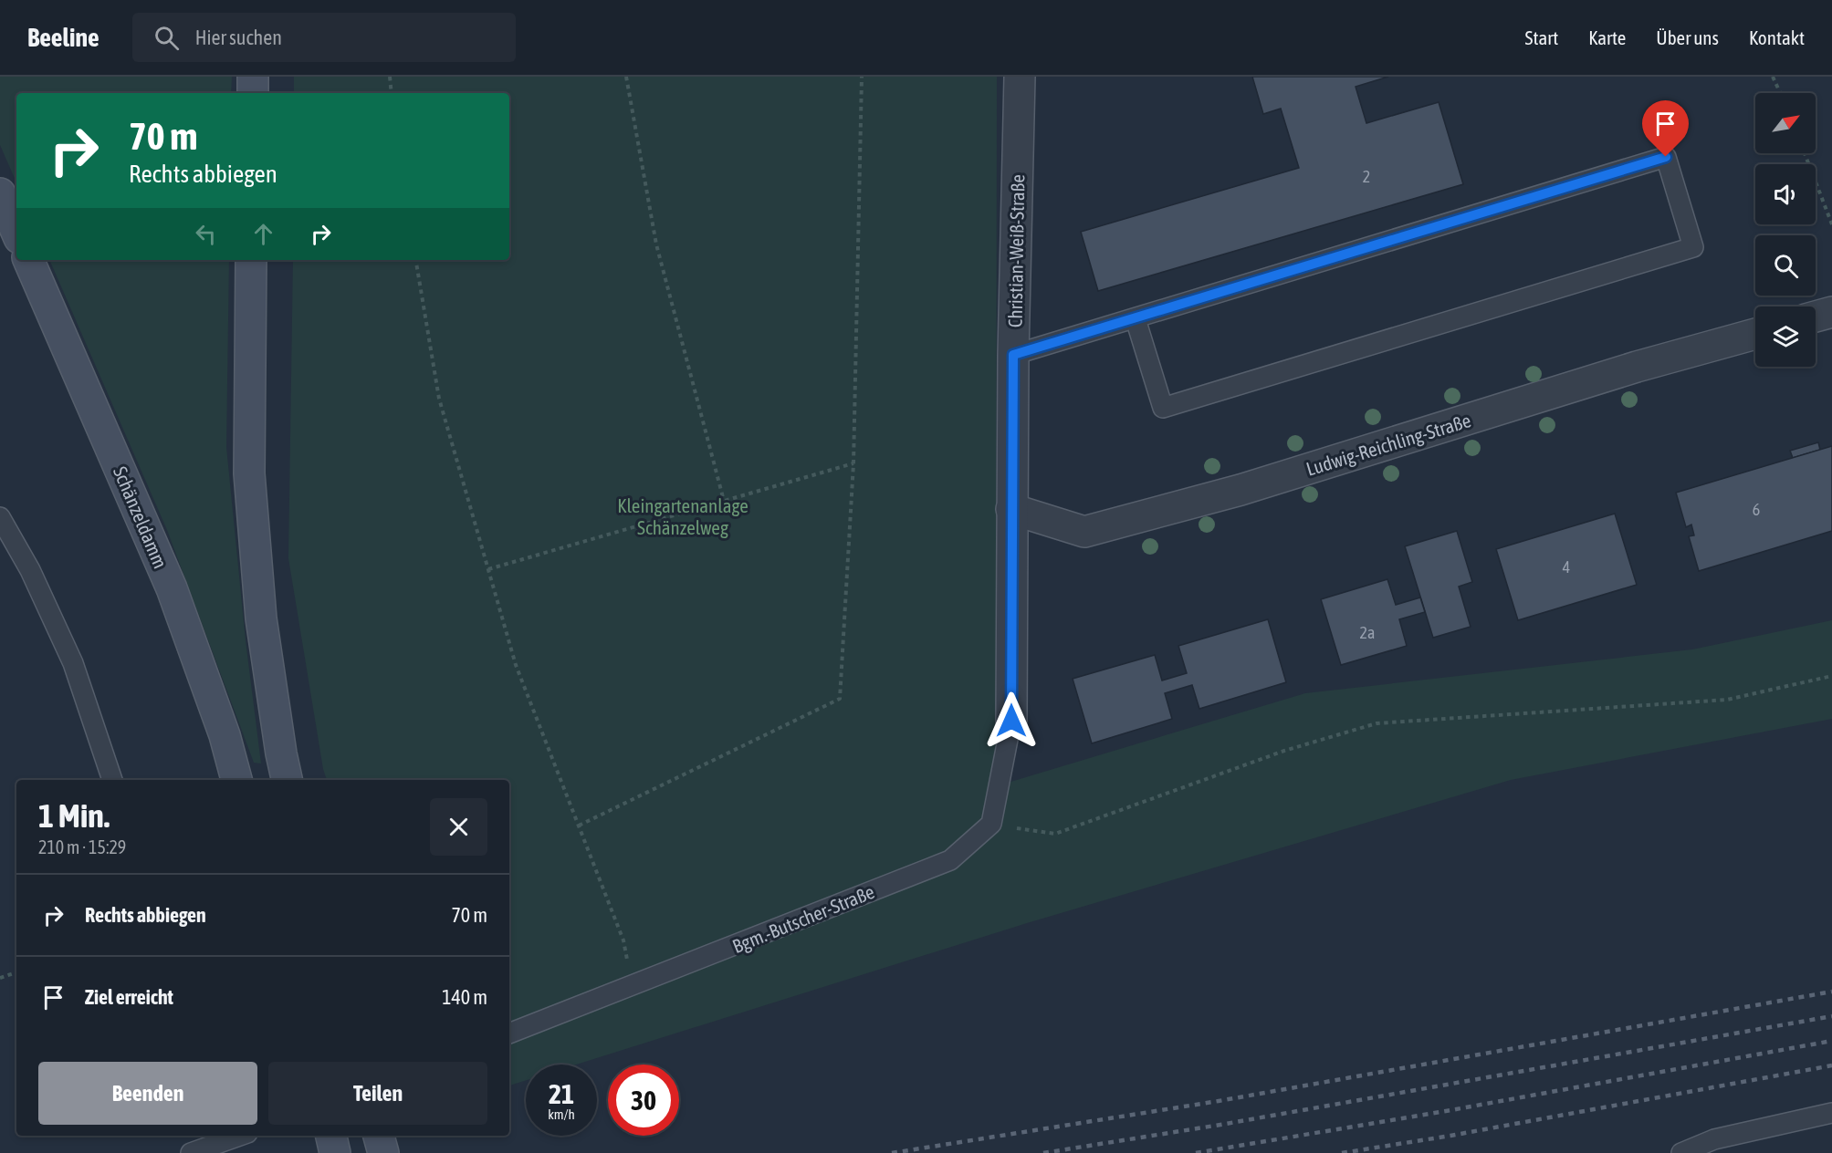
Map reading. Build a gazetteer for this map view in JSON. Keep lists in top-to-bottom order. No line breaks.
{"streets":{"main road":["Schänzeldamm"],"street":["Christian-Weiß-Straße","Ludwig-Reichling-Straße"],"lane":["Bgm.-Butscher-Straße"]},"crossings":[["Christian-Weiß-Straße","Ludwig-Reichling-Straße"]],"parks":["Kleingartenanlage Schänzelweg"],"house_numbers":["2","6","4","2a"],"north":"top right","page":{"header":"Beeline","search":"Hier suchen","nav":["Start","Karte","Über uns","Kontakt"],"turn":["70 m","Rechts abbiegen"],"heading":["1 Min.","210 m · 15:29"],"list":[{"name":"Rechts abbiegen","value":"70 m"},{"name":"Ziel erreicht","value":"140 m"}],"buttons":["Beenden","Teilen"],"speed":"21 km/h","limit":"30"}}
